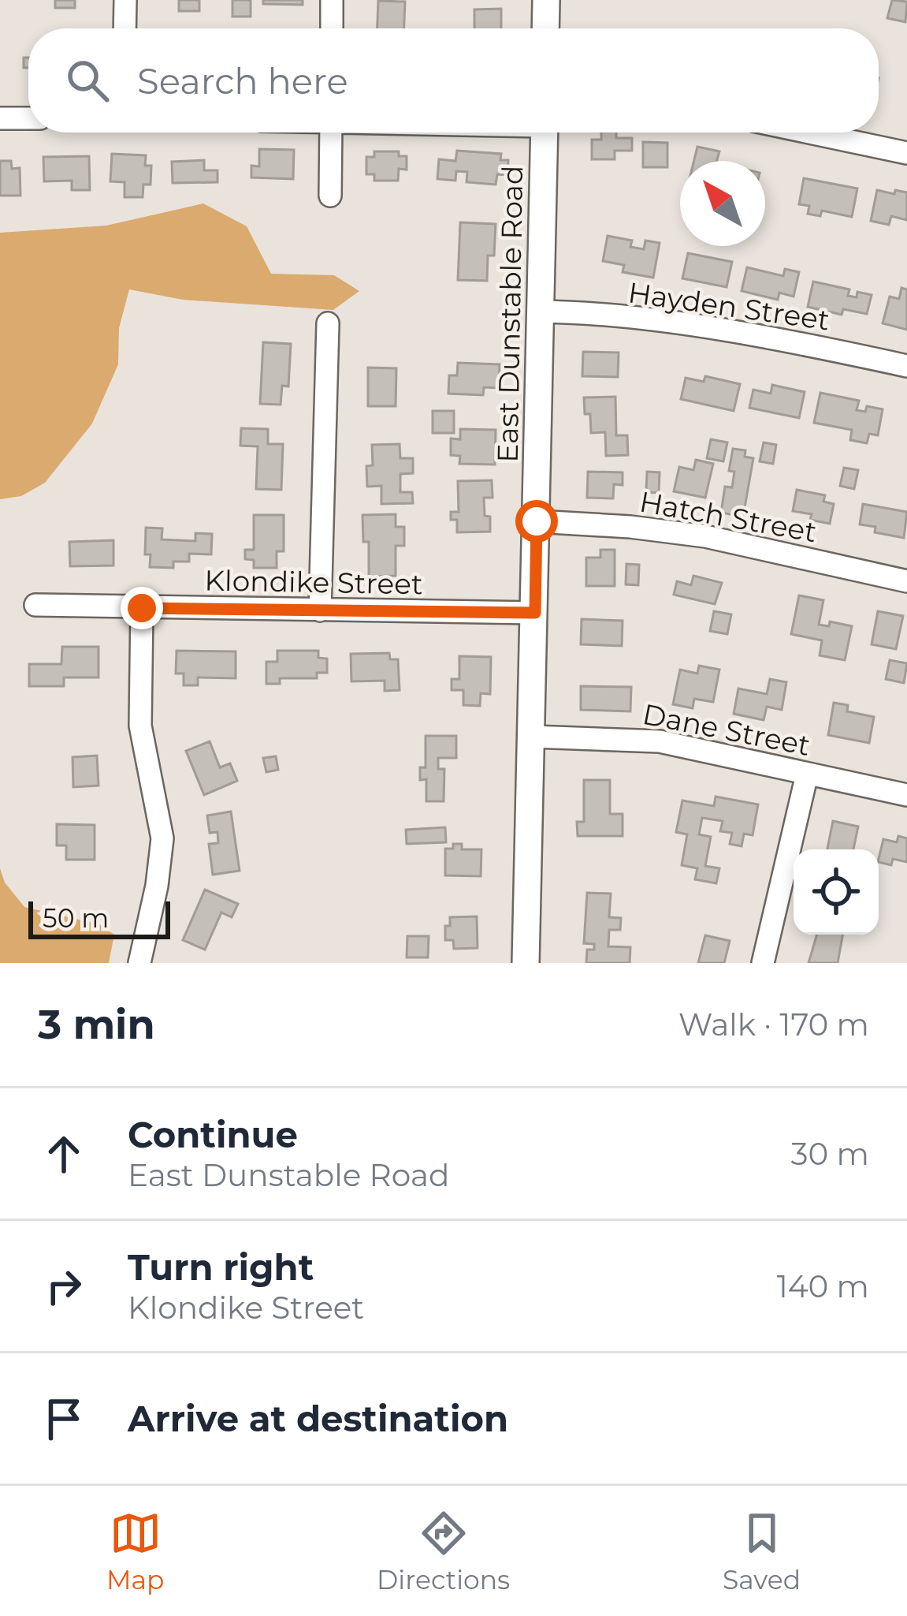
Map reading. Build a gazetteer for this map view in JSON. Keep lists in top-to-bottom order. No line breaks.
{"streets":{"street":["Hayden Street","East Dunstable Road","Hatch Street","Klondike Street","Dane Street"]},"crossings":[["Hayden Street","East Dunstable Road"],["East Dunstable Road","Hatch Street"],["East Dunstable Road","Klondike Street"],["East Dunstable Road","Dane Street"]],"scale_bar":"50 m","north":"top left","page":{"search":"Search here","scale":"50 m","heading":["3 min","Walk · 170 m"],"list":[["Continue","East Dunstable Road","30 m"],["Turn right","Klondike Street","140 m"],"Arrive at destination"],"nav":["Map","Directions","Saved"]}}
